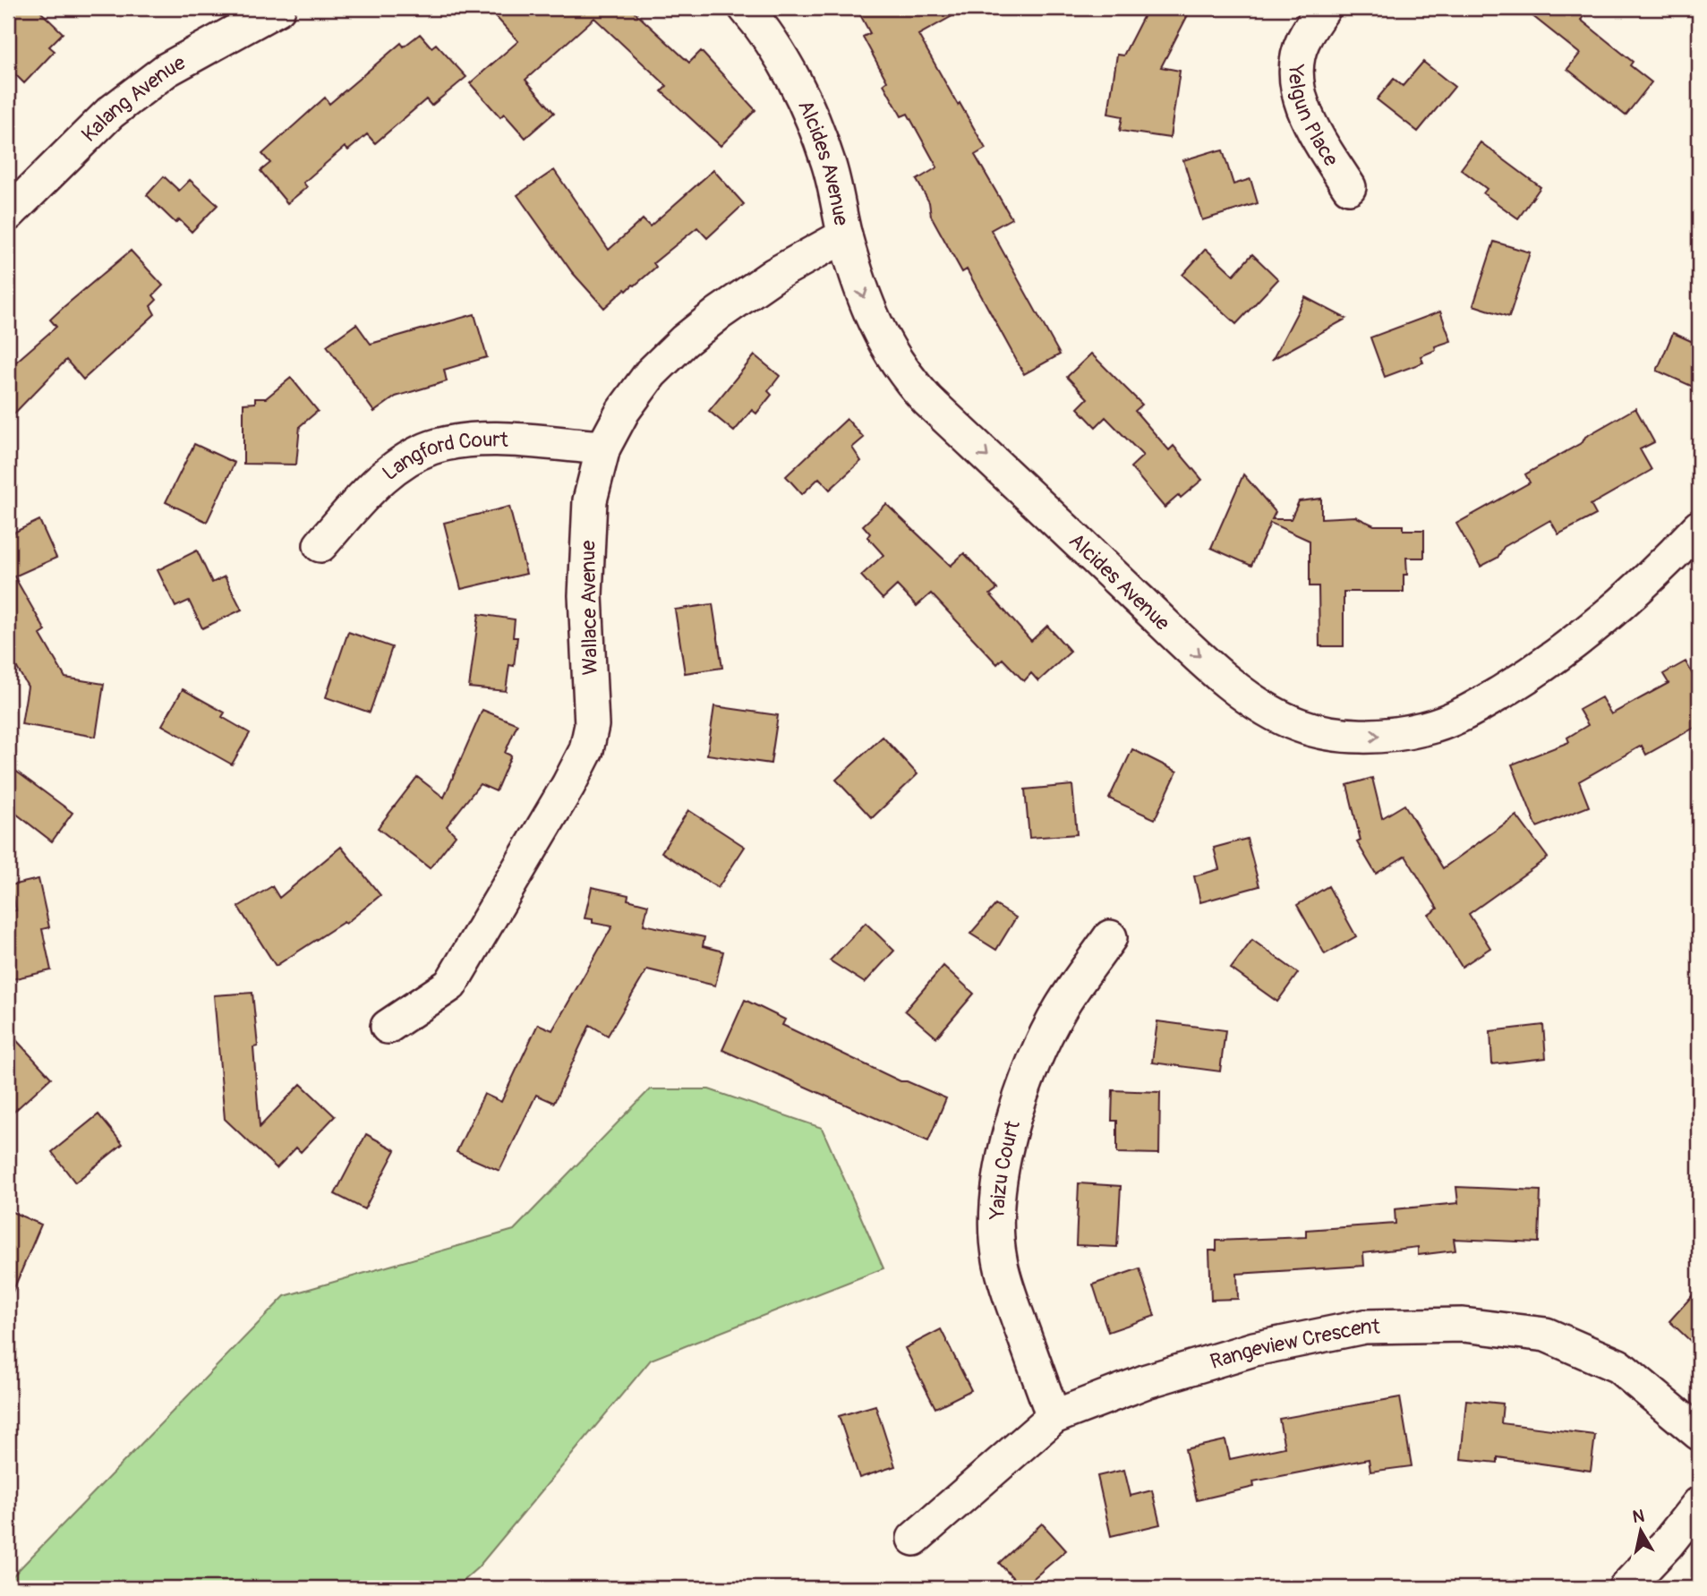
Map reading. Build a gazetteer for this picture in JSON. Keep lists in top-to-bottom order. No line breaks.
{"streets":{"street":["Kalang Avenue","Yelgun Place","Alcides Avenue","Langford Court","Wallace Avenue","Yaizu Court","Rangeview Crescent"]},"crossings":[["Alcides Avenue","Wallace Avenue"],["Langford Court","Wallace Avenue"],["Yaizu Court","Rangeview Crescent"]],"north":"top"}
